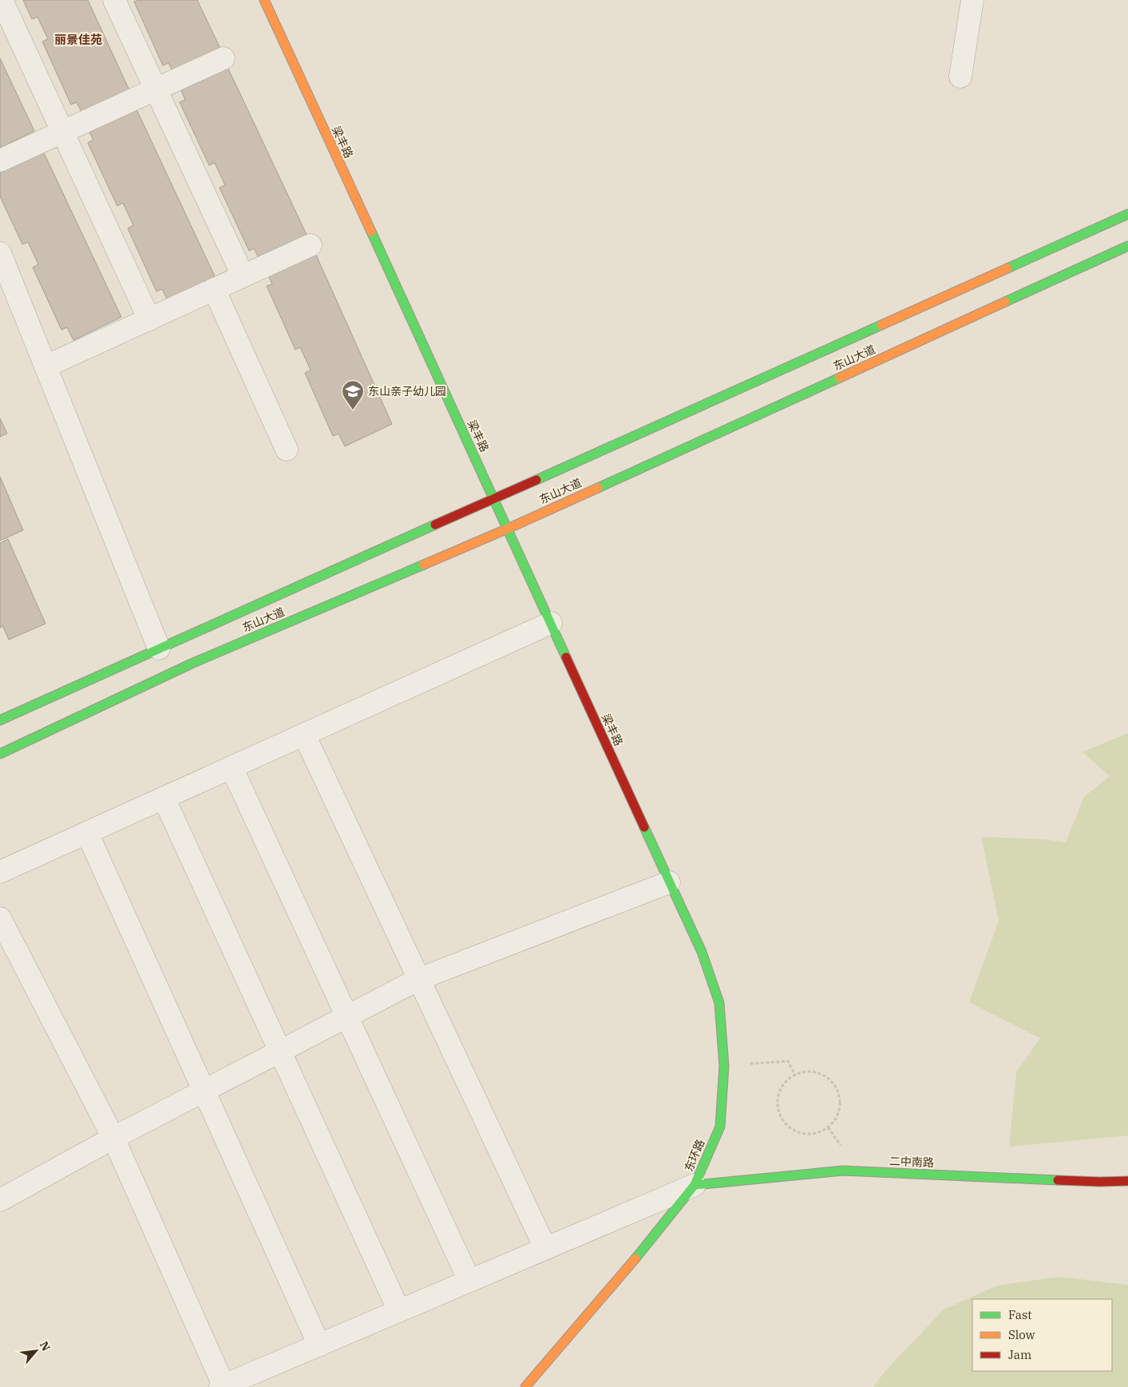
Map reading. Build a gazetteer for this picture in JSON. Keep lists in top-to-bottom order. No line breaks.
{"streets":{"main road":["梁丰路","东山大道","东环路","二中南路"]},"crossings":[["梁丰路","东山大道"],["梁丰路","东环路"],["东环路","二中南路"]],"districts":["丽景佳苑"],"places":{"school or university":["东山亲子幼儿园"]},"legend":["Fast","Slow","Jam"],"north":"top right"}
